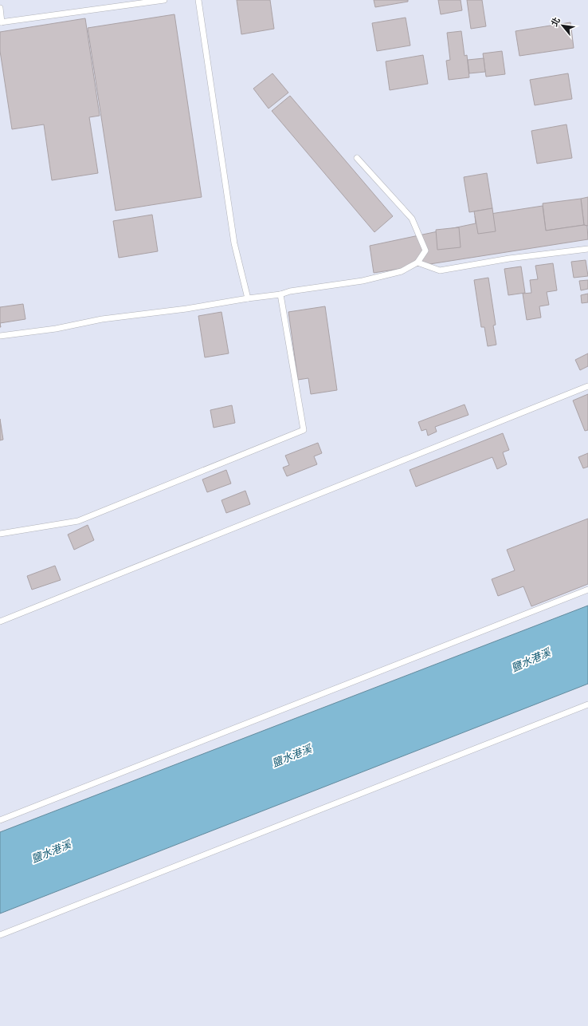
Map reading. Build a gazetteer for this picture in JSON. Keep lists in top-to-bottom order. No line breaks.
{"water":["鹽水港溪"],"north":"top left"}
